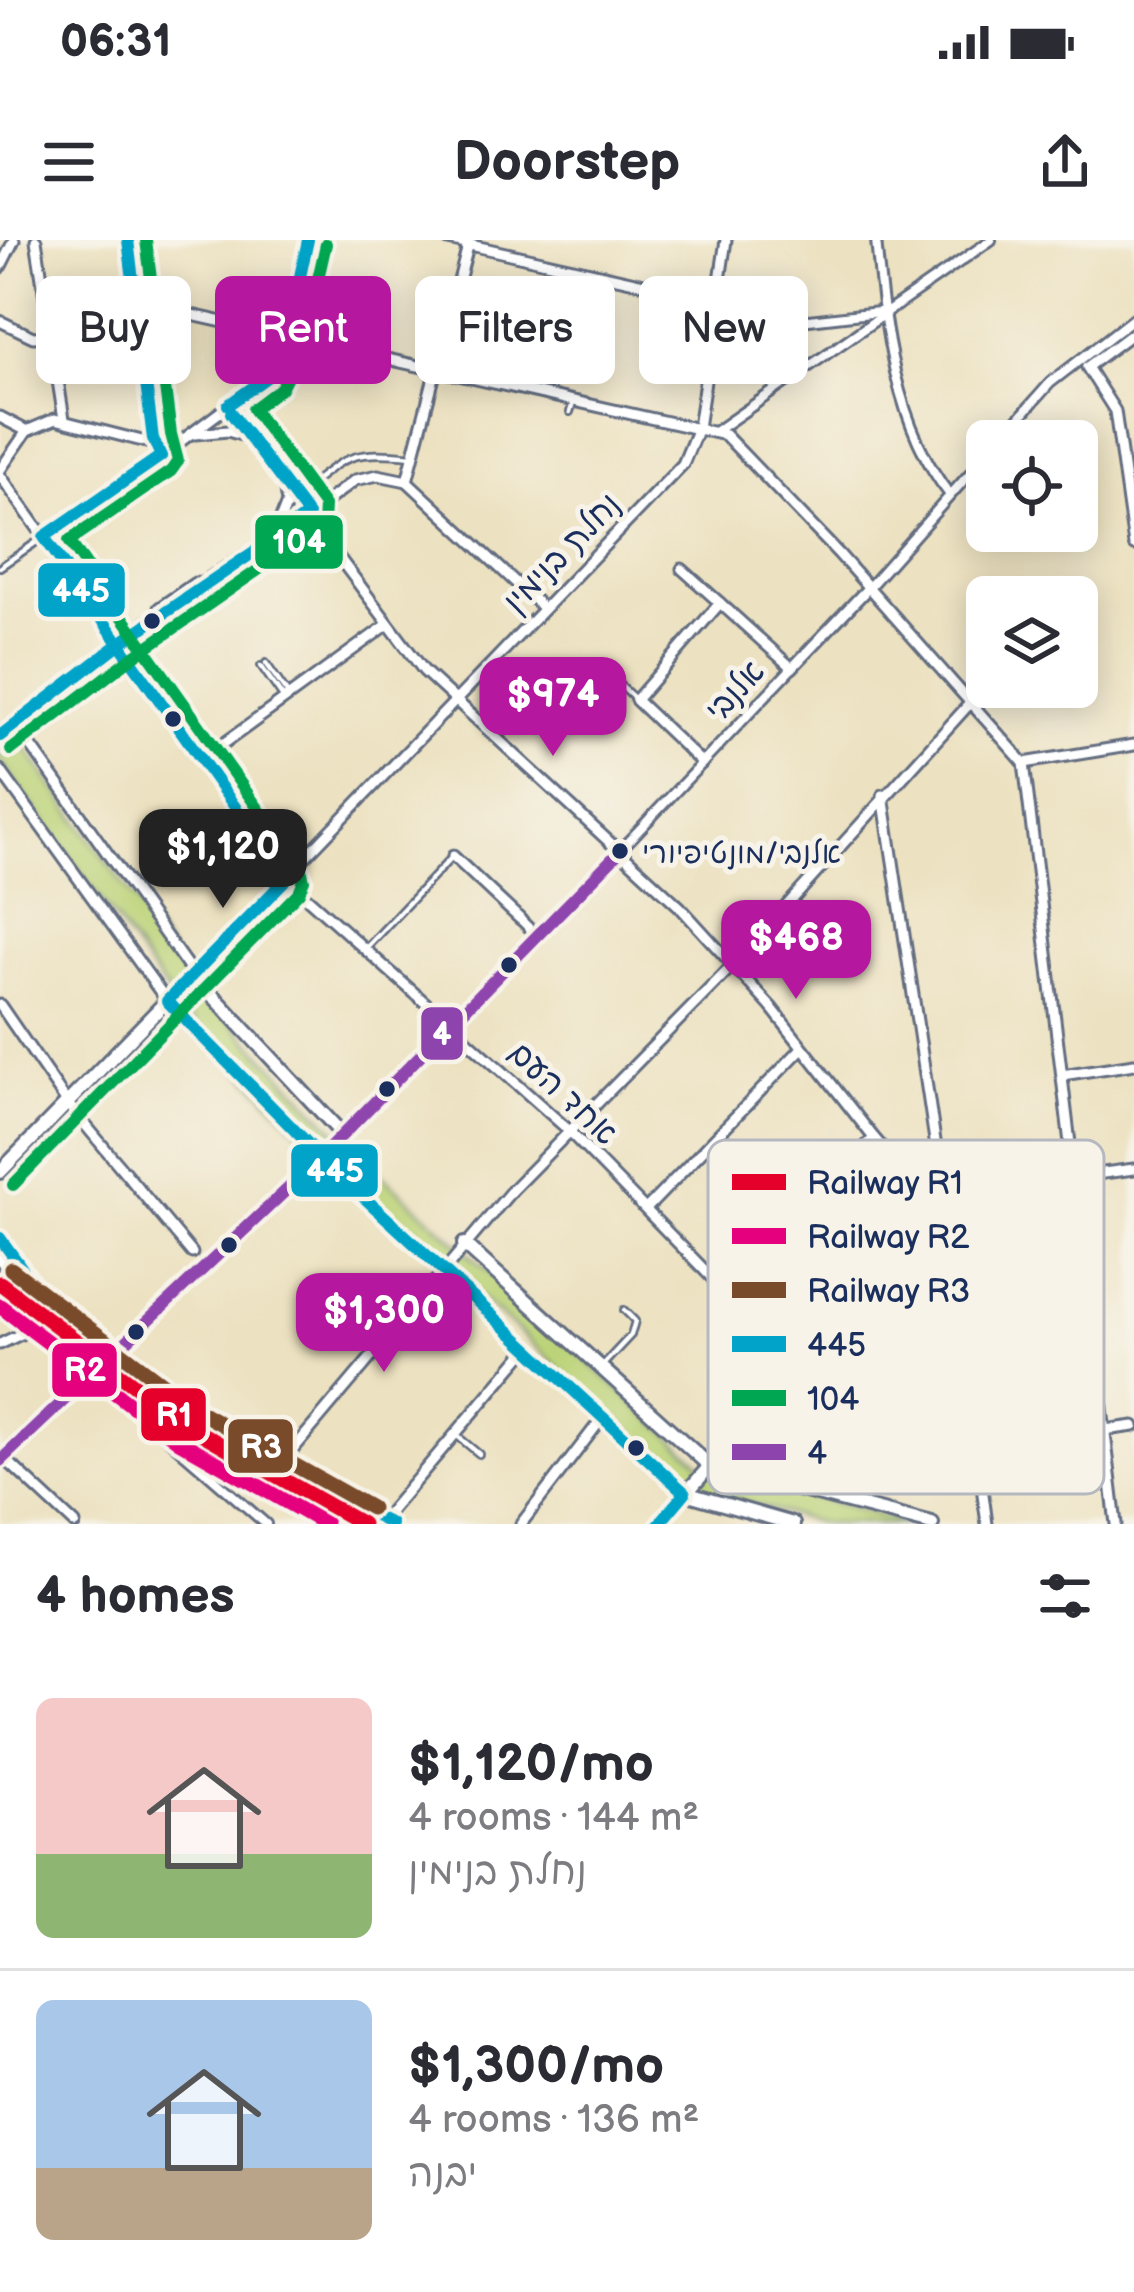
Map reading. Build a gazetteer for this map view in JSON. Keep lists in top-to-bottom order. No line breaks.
{"streets":{"street":["נחלת בנימין","אלנבי","אחד העם"]},"crossings":[["נחלת בנימין","אחד העם"],["אלנבי","אחד העם"]],"places":["אלנבי/מונטיפיורי"],"lines":["transit line 445","transit line 104","transit line 4","rail line R3","rail line R1","rail line R2"],"legend":["Railway R1","Railway R2","Railway R3","445","104","4"],"page":{"status":"06:31","header":"Doorstep","chip":["Buy","Rent","Filters","New"],"price":["$974","$1,120","$468","$1,300"],"heading":"4 homes","list":[{"name":"$1,120/mo","note":"4 rooms · 144 m² · נחלת בנימין"},{"name":"$1,300/mo","note":"4 rooms · 136 m² · יבנה"}]}}
